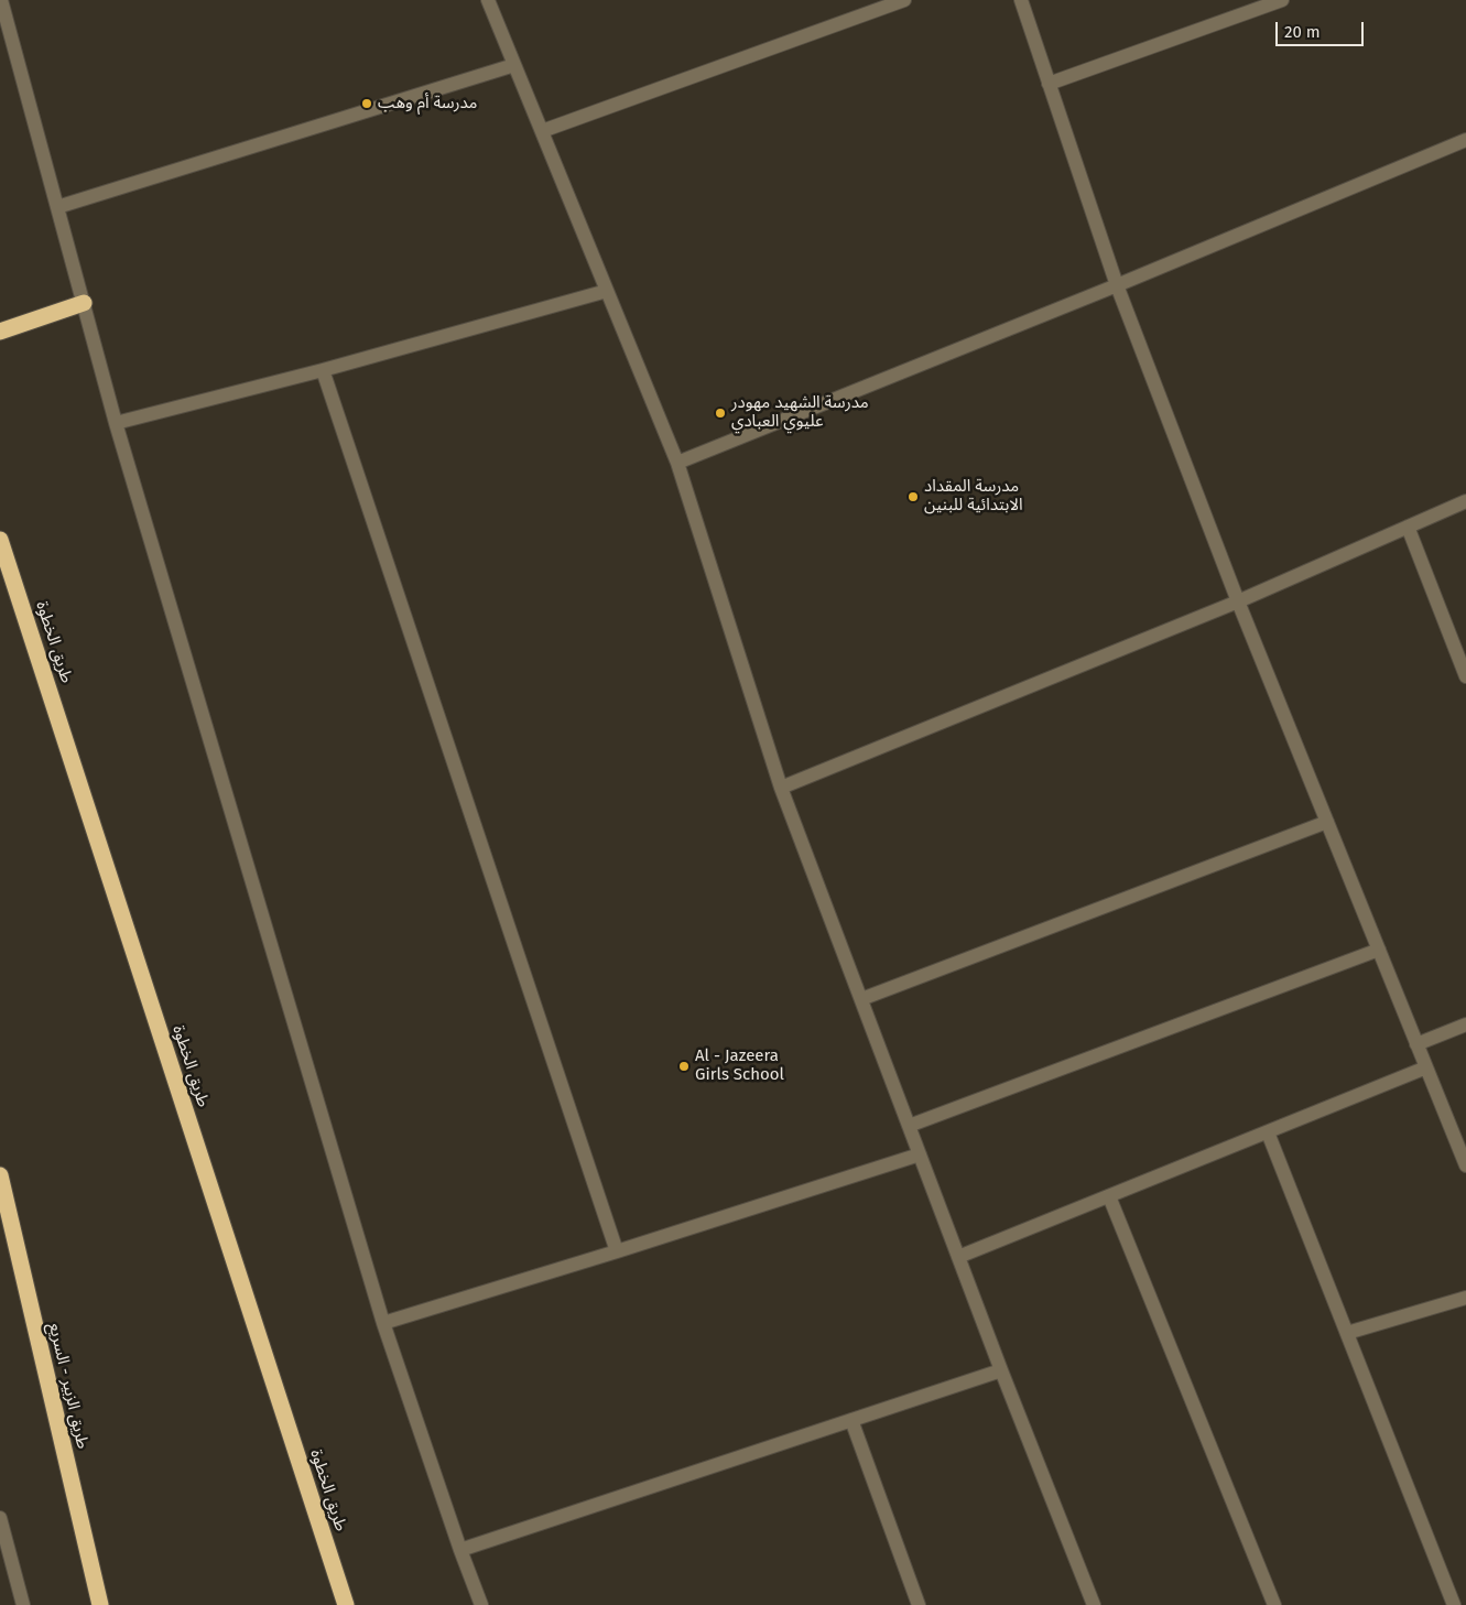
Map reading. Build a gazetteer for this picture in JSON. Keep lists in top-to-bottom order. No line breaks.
{"streets":{"highway":["طريق الخطوة","طريق الزبير - السريع"]},"places":["مدرسة أم وهب","مدرسة الشهيد مهودر عليوي العبادي","مدرسة المقداد الابتدائية للبنين","Al - Jazeera Girls School"],"scale_bar":"20 m"}
